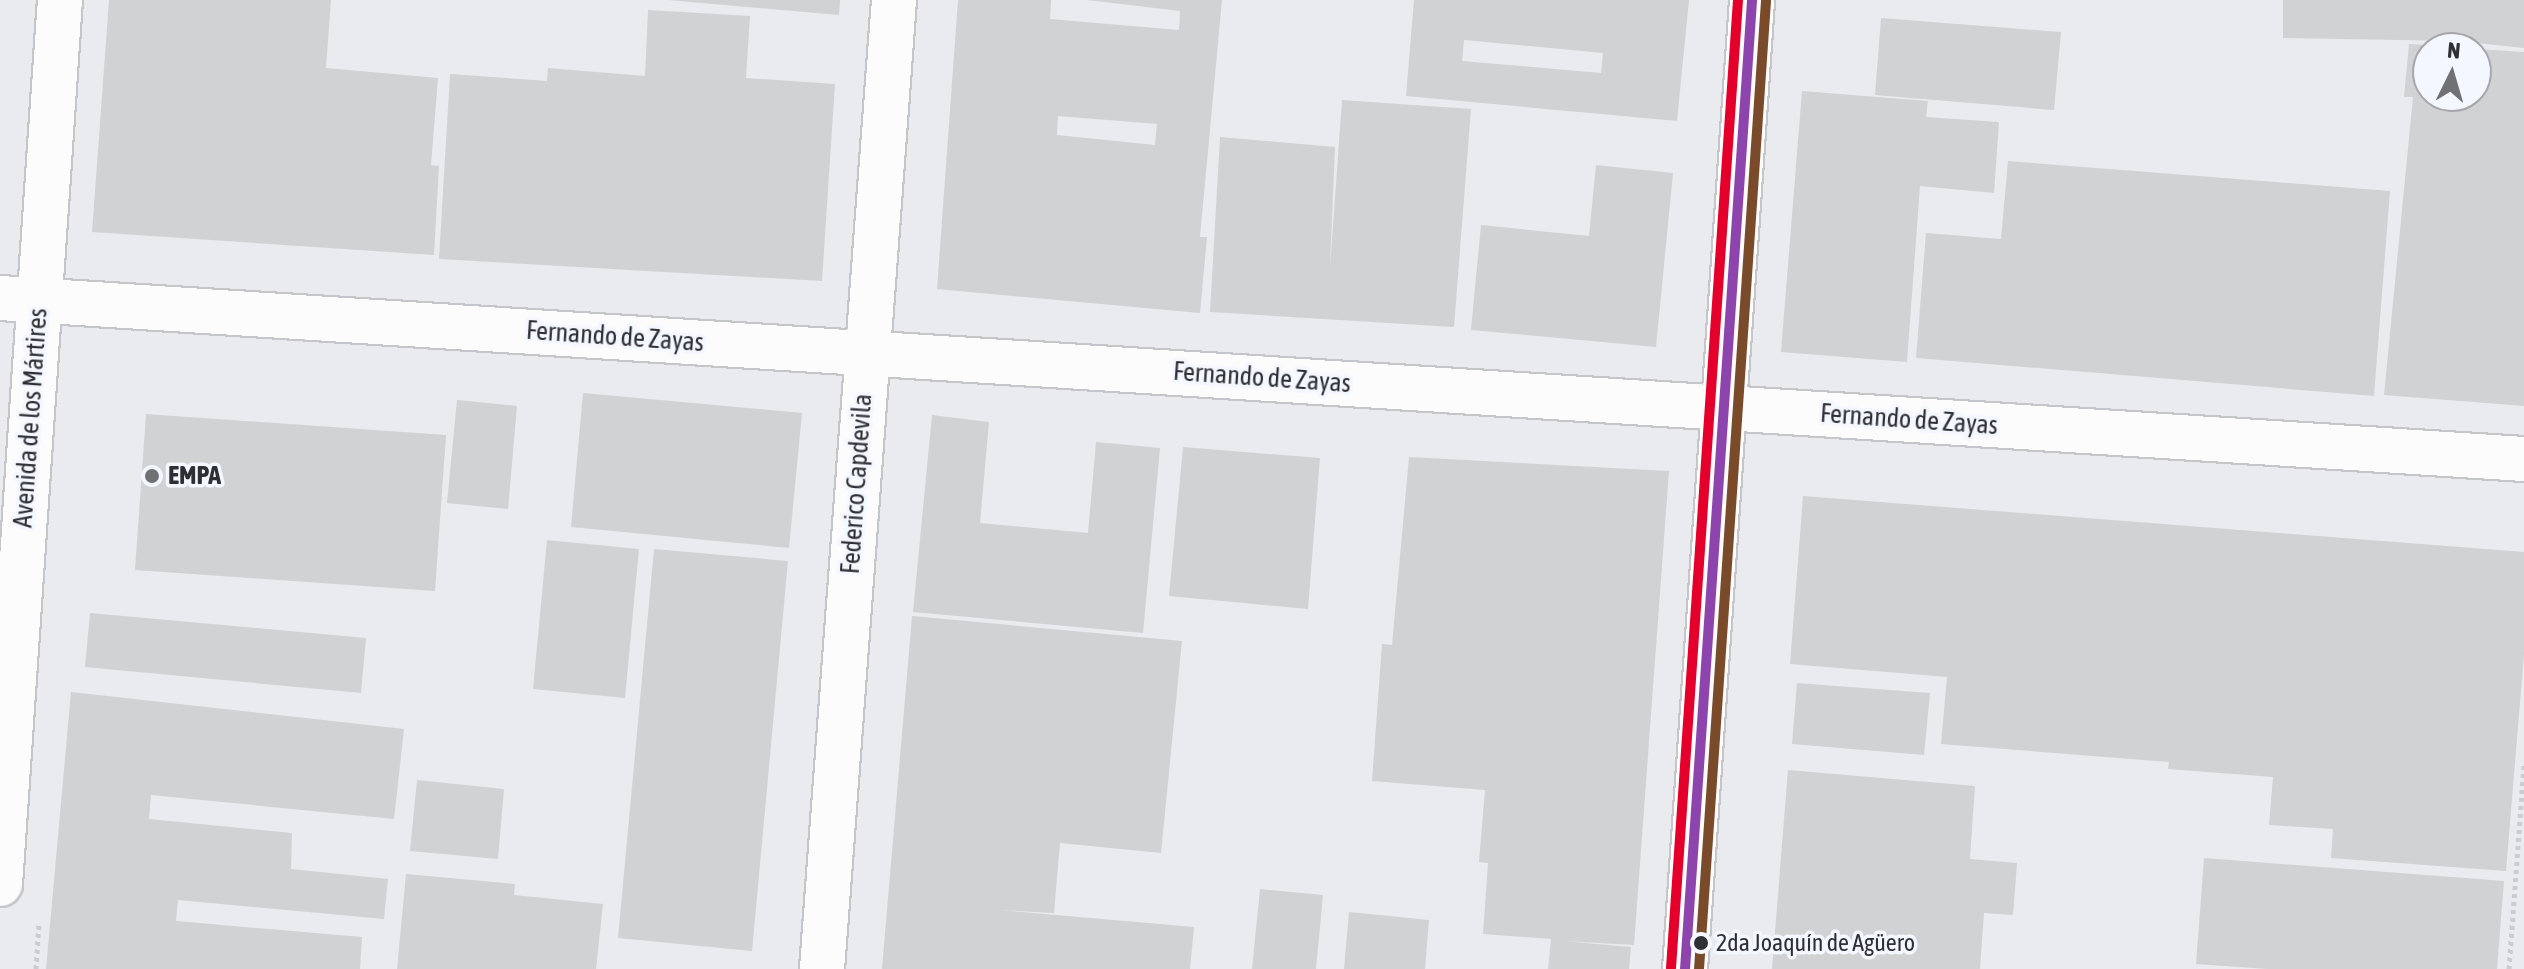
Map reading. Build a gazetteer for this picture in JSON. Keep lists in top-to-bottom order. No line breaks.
{"streets":{"street":["Fernando de Zayas","Avenida de los Mártires","Federico Capdevila"]},"crossings":[["Fernando de Zayas","Avenida de los Mártires"],["Fernando de Zayas","Federico Capdevila"]],"places":["EMPA","2da Joaquín de Agüero"],"north":"top"}
